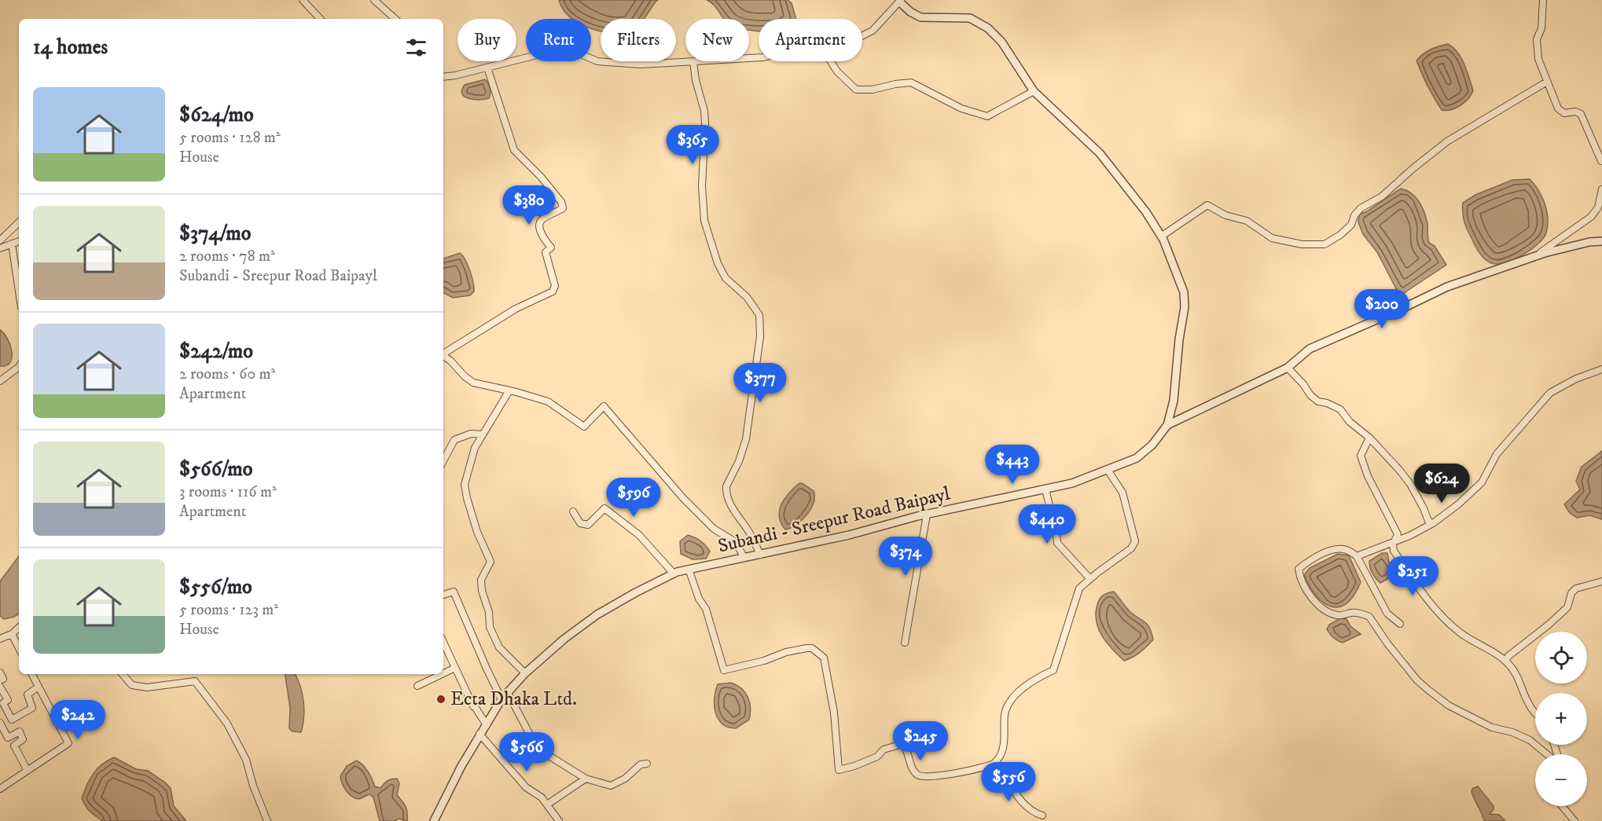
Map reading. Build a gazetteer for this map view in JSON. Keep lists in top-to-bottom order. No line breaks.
{"streets":{"street":["Subandi - Sreepur Road Baipayl"]},"places":["Ecta Dhaka Ltd."],"page":{"chip":["Buy","Rent","Filters","New","Apartment"],"heading":"14 homes","list":[{"name":"$624/mo","note":"5 rooms · 128 m² · House"},{"name":"$374/mo","note":"2 rooms · 78 m² · Subandi - Sreepur Road Baipayl"},{"name":"$242/mo","note":"2 rooms · 60 m² · Apartment"},{"name":"$566/mo","note":"3 rooms · 116 m² · Apartment"},{"name":"$556/mo","note":"5 rooms · 123 m² · House"}],"price":["$365","$380","$200","$377","$443","$624","$596","$440","$374","$251","$242","$245","$566","$556"],"map_buttons":["+","−"]}}
